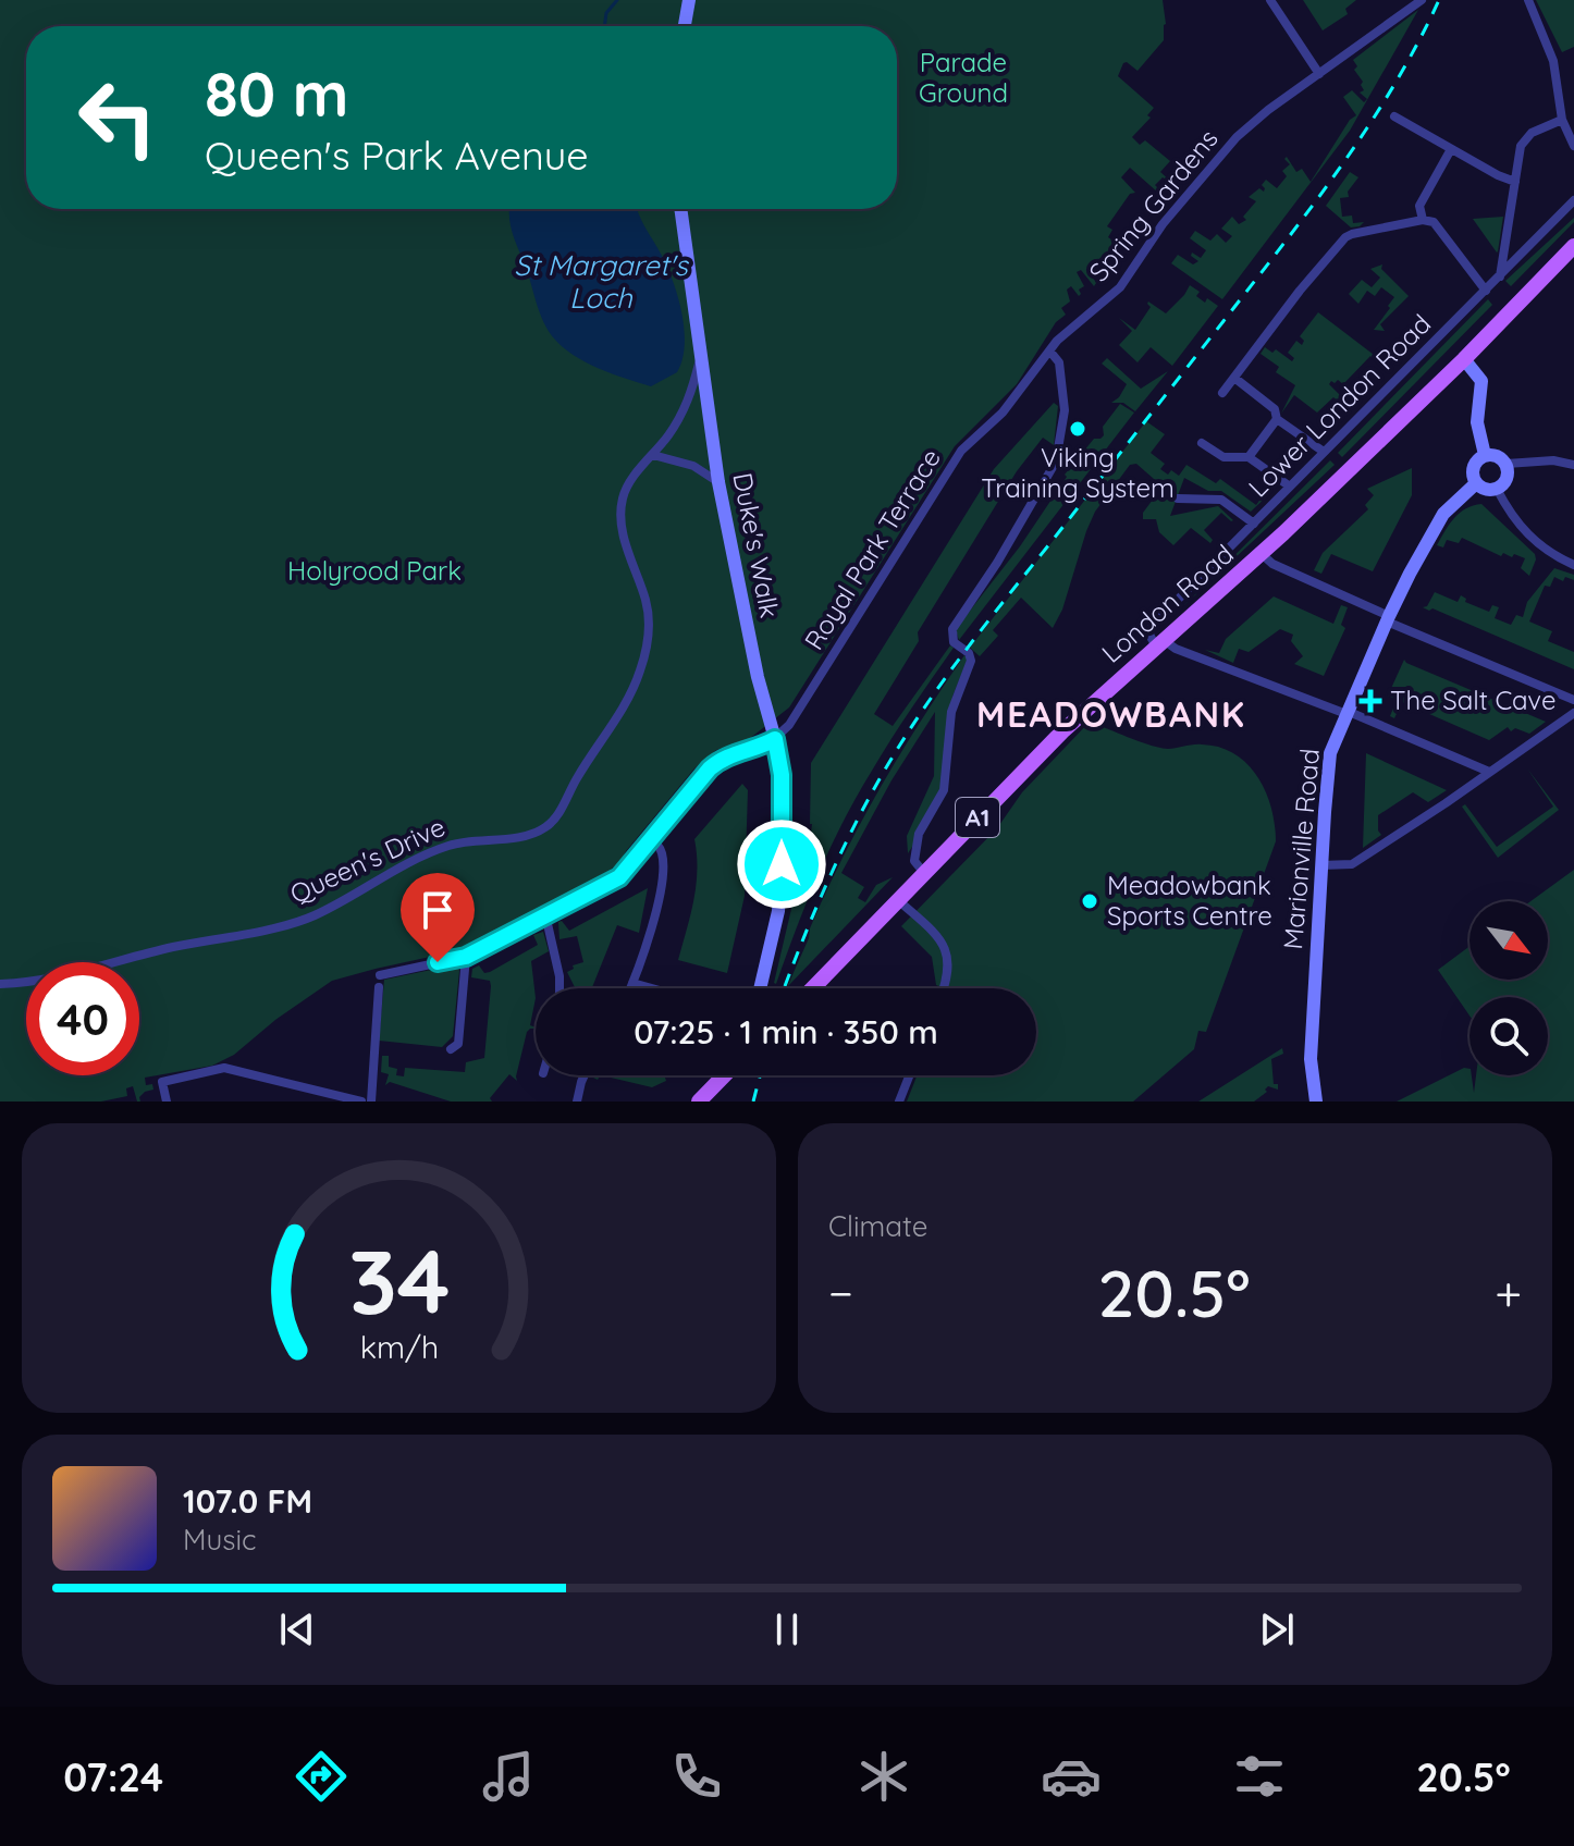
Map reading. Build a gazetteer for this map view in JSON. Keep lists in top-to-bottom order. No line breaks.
{"streets":{"main road":["London Road","A1"],"street":["Spring Gardens","Lower London Road","Duke's Walk","Royal Park Terrace","Marionville Road","Queen's Drive"]},"crossings":[["Spring Gardens","Royal Park Terrace"],["Lower London Road","London Road"],["Duke's Walk","Royal Park Terrace"],["Duke's Walk","Queen's Drive"],["London Road","Marionville Road"]],"districts":["MEADOWBANK"],"water":["St Margaret's Loch"],"parks":["Parade Ground","Holyrood Park"],"places":{"other":["Viking Training System","Meadowbank Sports Centre"],"health":["The Salt Cave"]},"north":"bottom right","page":{"turn":["80 m","Queen's Park Avenue"],"limit":"40","trip":"07:25 · 1 min · 350 m","tile":"Climate","heat":["−","20.5°","+"],"song":["107.0 FM","Music"],"tabs":["07:24","20.5°"],"gauge":["34","km/h"]}}
